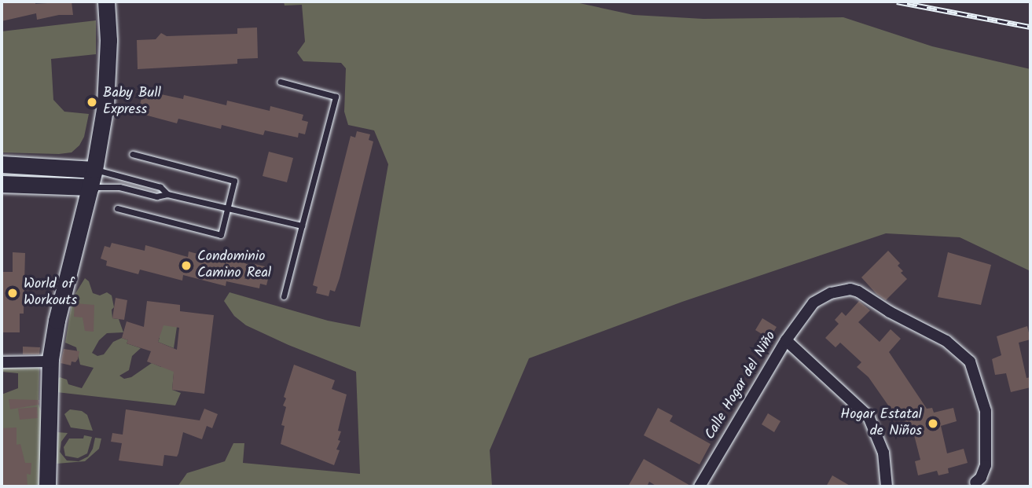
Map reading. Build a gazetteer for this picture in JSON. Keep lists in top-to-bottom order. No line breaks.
{"streets":{"street":["Calle Hogar del Niño"]},"places":["Baby Bull Express","Condominio Camino Real","World of Workouts","Hogar Estatal de Niños"]}
